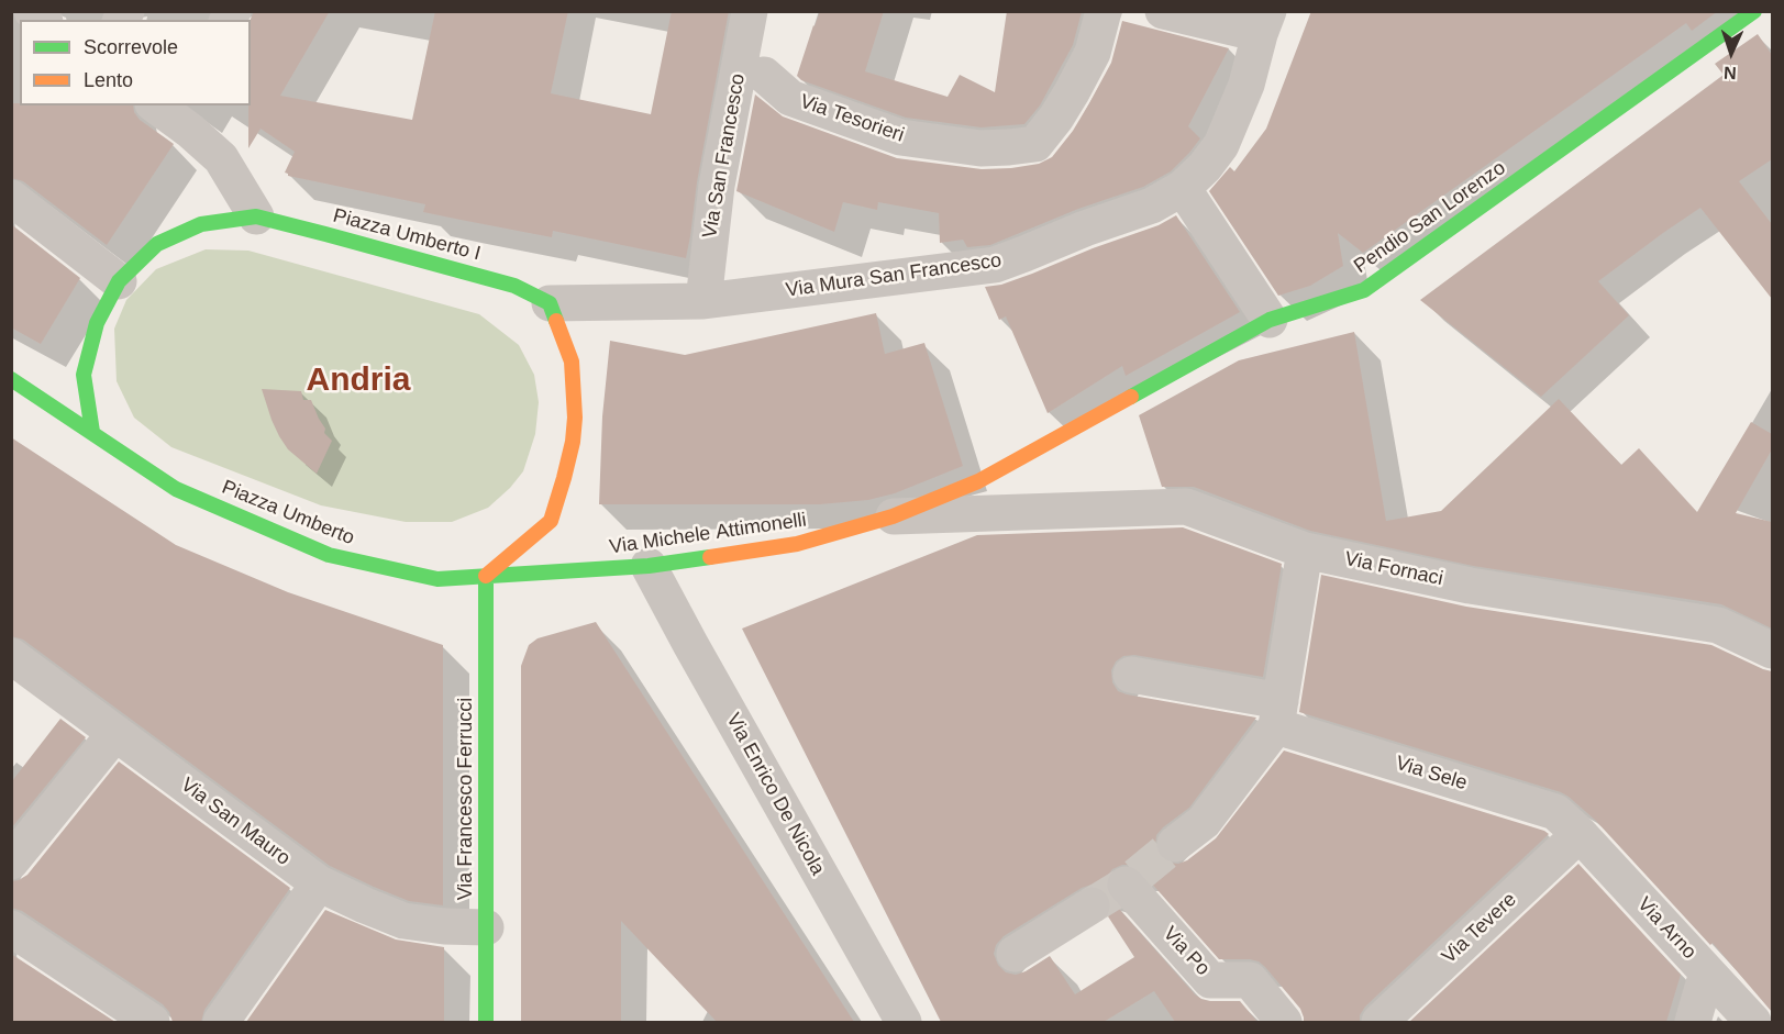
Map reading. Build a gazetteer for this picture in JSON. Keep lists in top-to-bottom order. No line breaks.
{"streets":{"street":["Via Tesorieri","Via San Francesco","Pendio San Lorenzo","Piazza Umberto I","Via Mura San Francesco","Piazza Umberto","Via Michele Attimonelli","Via Fornaci","Via Sele","Via Enrico De Nicola","Via Francesco Ferrucci","Via San Mauro","Via Tevere","Via Arno","Via Po"]},"crossings":[["Via San Francesco","Via Mura San Francesco"],["Pendio San Lorenzo","Via Michele Attimonelli"],["Pendio San Lorenzo","Via Fornaci"],["Piazza Umberto I","Via Mura San Francesco"],["Piazza Umberto I","Piazza Umberto"],["Piazza Umberto","Via Michele Attimonelli"],["Piazza Umberto","Via Francesco Ferrucci"],["Via Michele Attimonelli","Via Fornaci"],["Via Michele Attimonelli","Via Enrico De Nicola"],["Via Michele Attimonelli","Via Francesco Ferrucci"],["Via Sele","Via Tevere"],["Via Sele","Via Arno"],["Via Francesco Ferrucci","Via San Mauro"],["Via Tevere","Via Arno"]],"districts":["Andria"],"legend":["Scorrevole","Lento"],"north":"bottom"}
